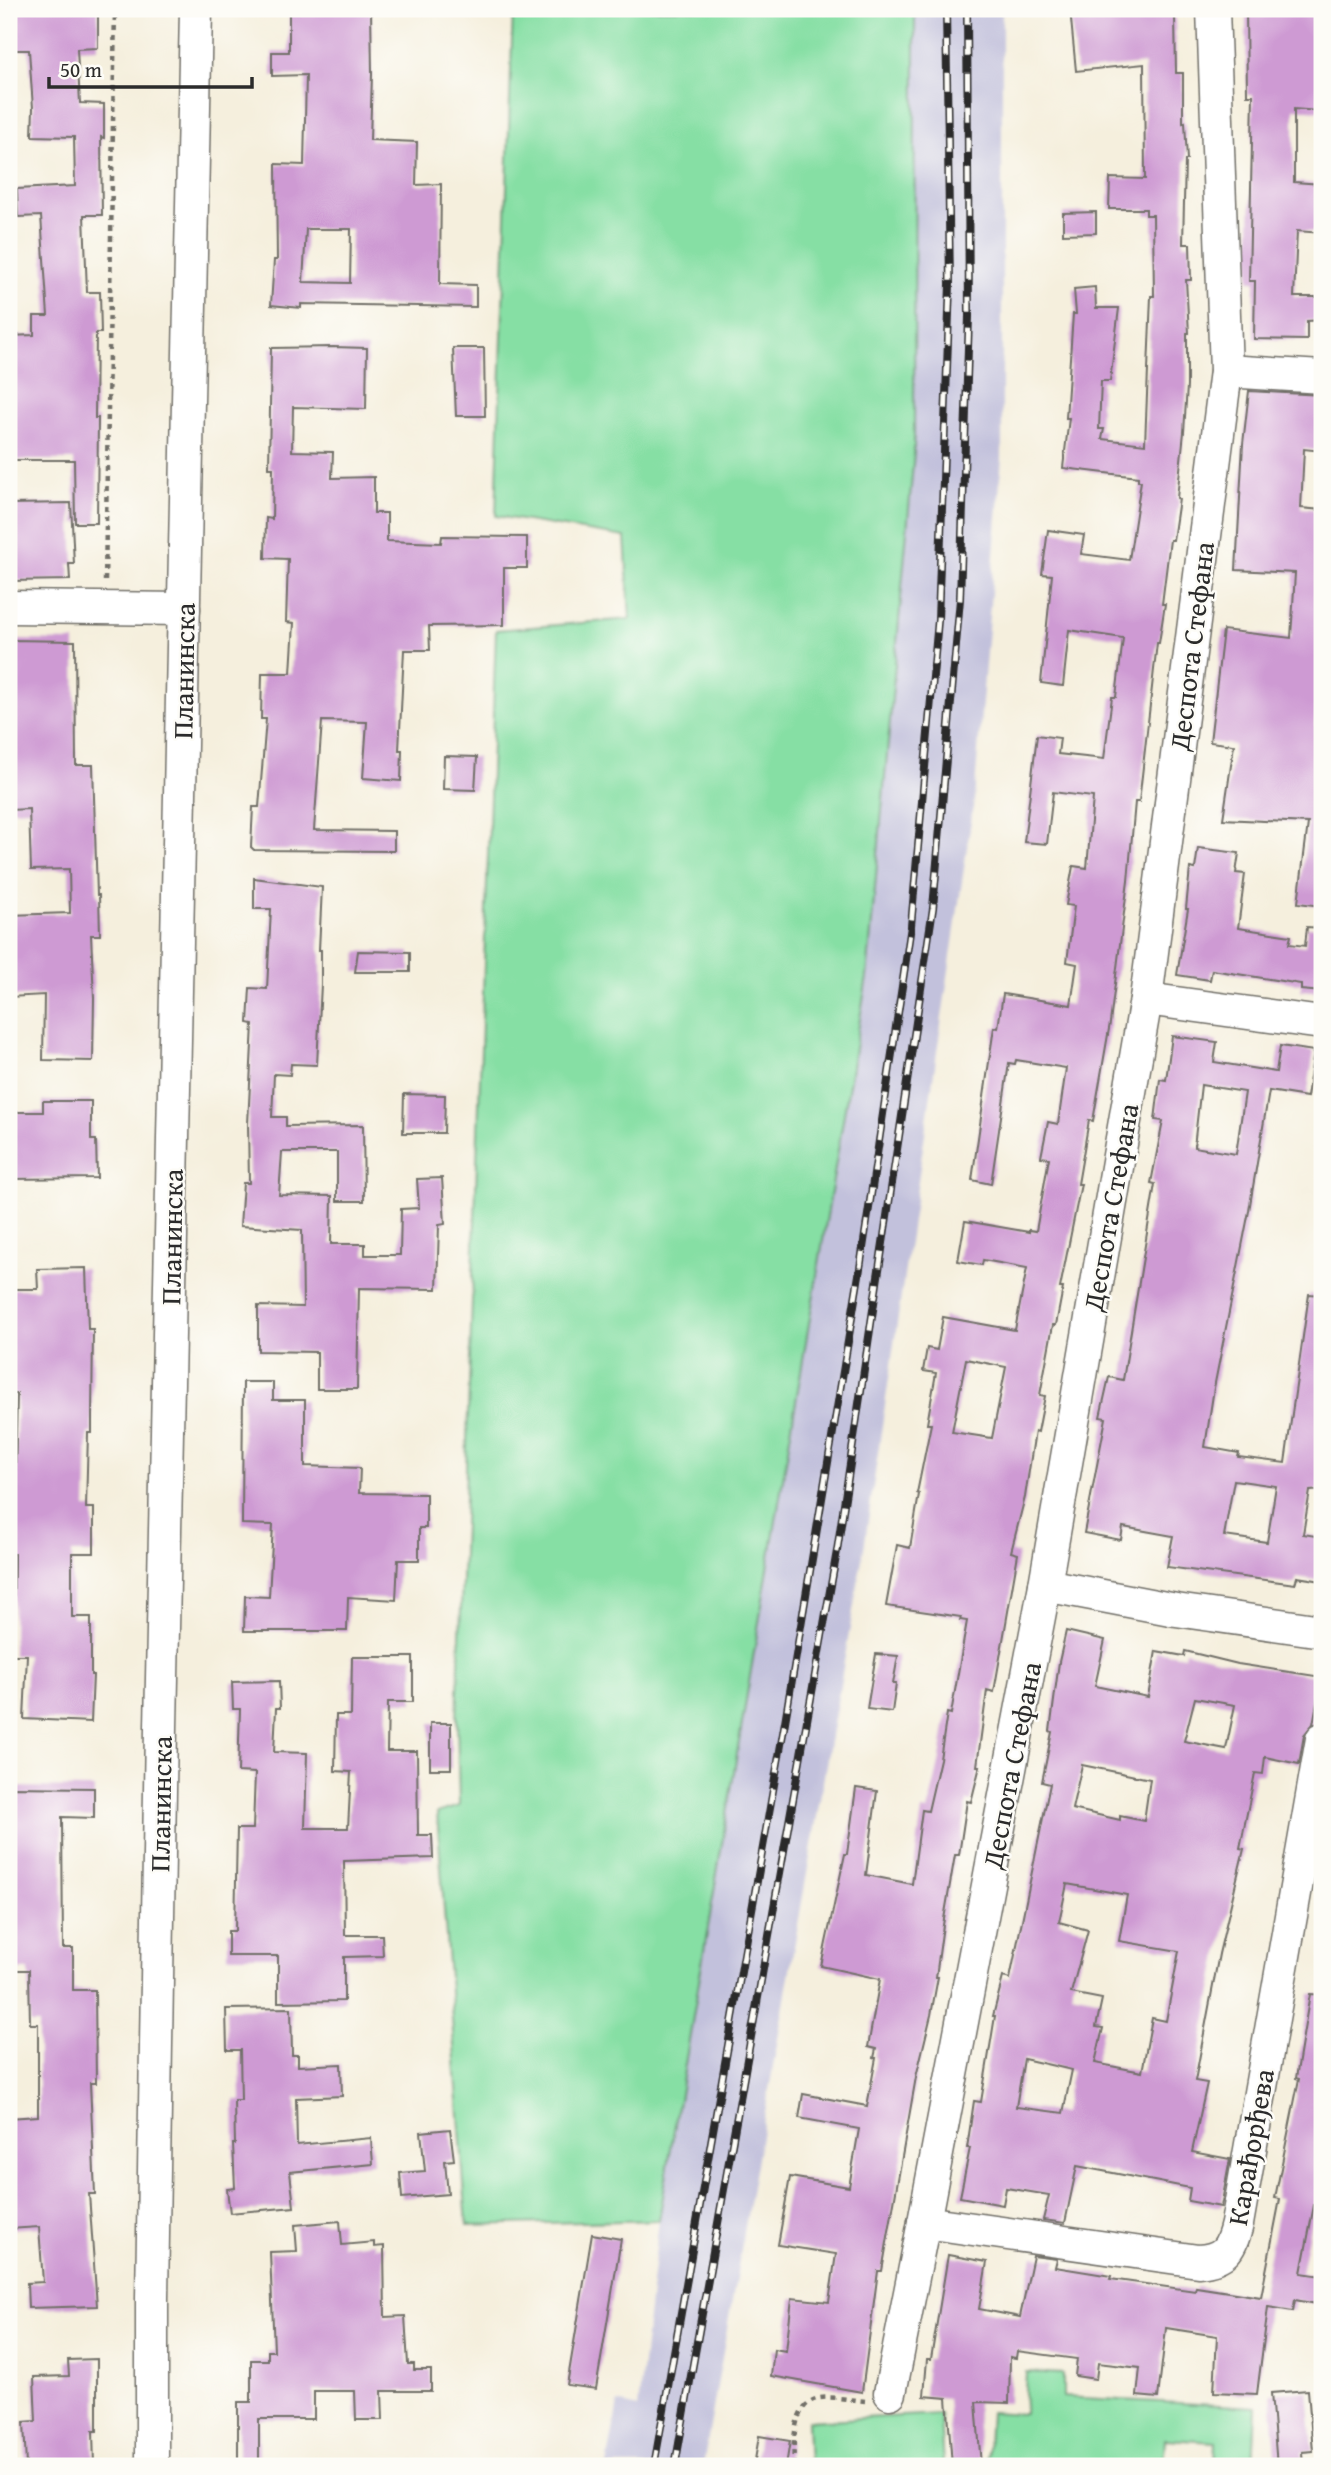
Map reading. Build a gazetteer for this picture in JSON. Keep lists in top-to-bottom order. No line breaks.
{"streets":{"street":["Деспота Стефана","Планинска","Карађорђева"]},"crossings":[["Деспота Стефана","Карађорђева"]],"scale_bar":"50 m"}
